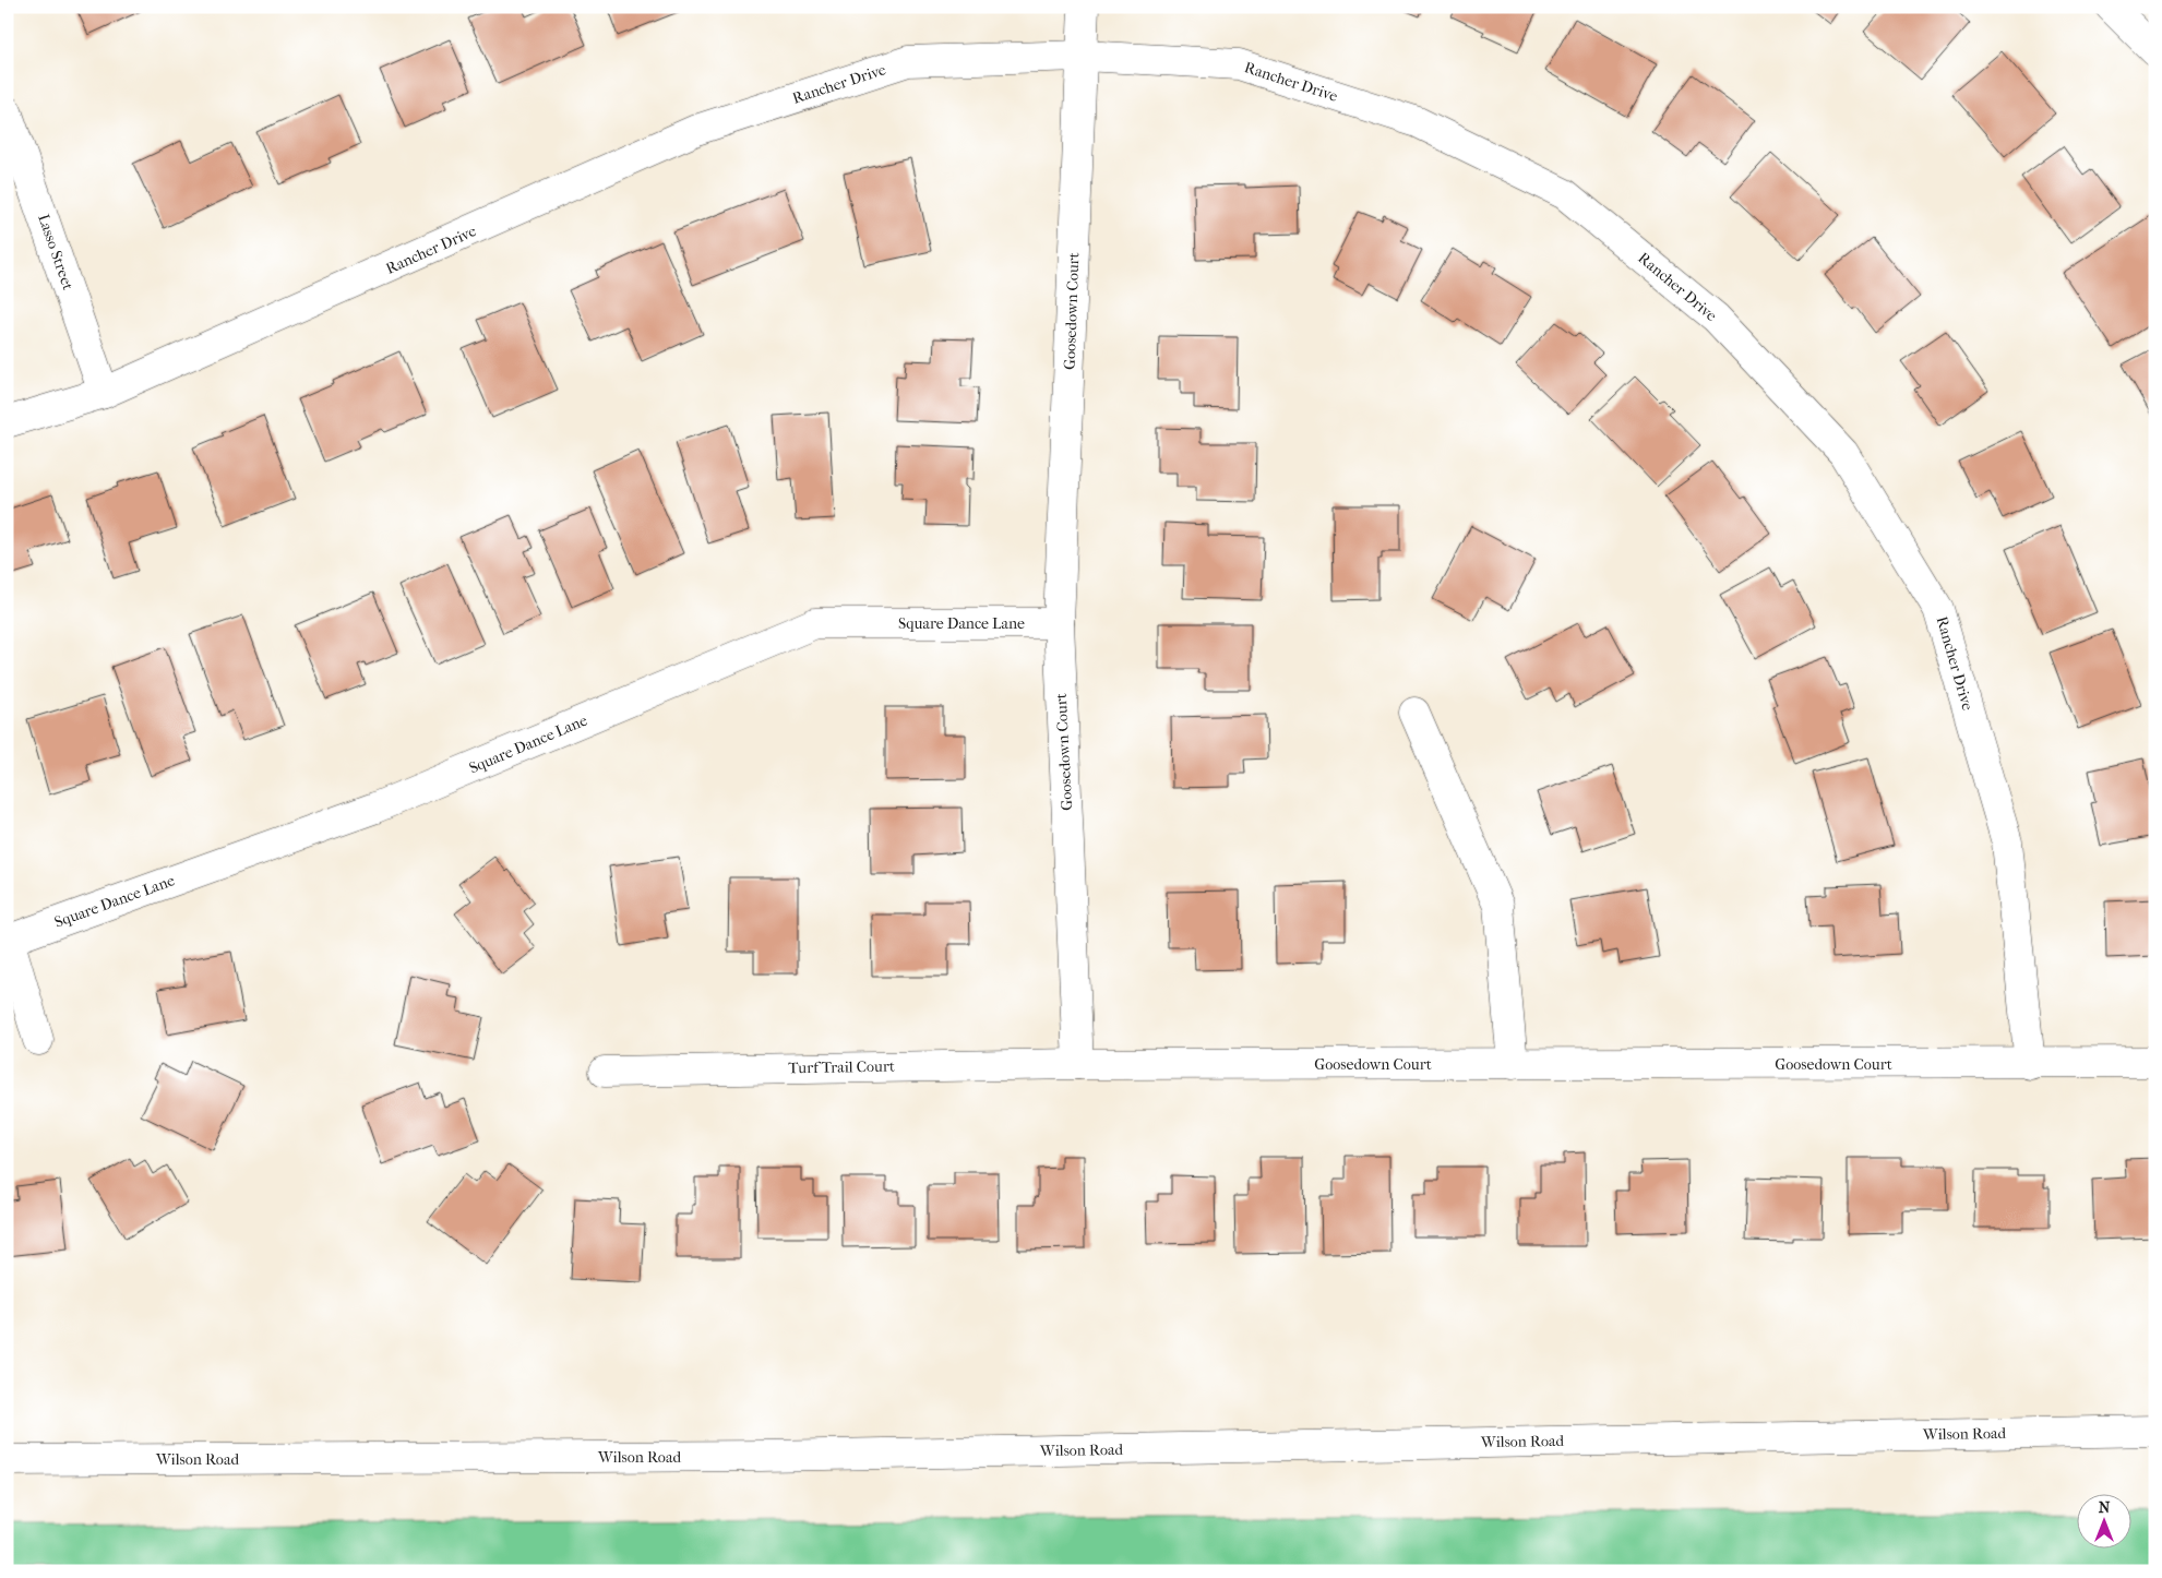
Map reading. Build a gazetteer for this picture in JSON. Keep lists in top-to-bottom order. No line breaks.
{"streets":{"street":["Rancher Drive","Lasso Street","Goosedown Court","Square Dance Lane","Turf Trail Court","Wilson Road"]},"crossings":[["Rancher Drive","Lasso Street"],["Rancher Drive","Goosedown Court"],["Goosedown Court","Square Dance Lane"],["Goosedown Court","Turf Trail Court"]],"north":"top"}
